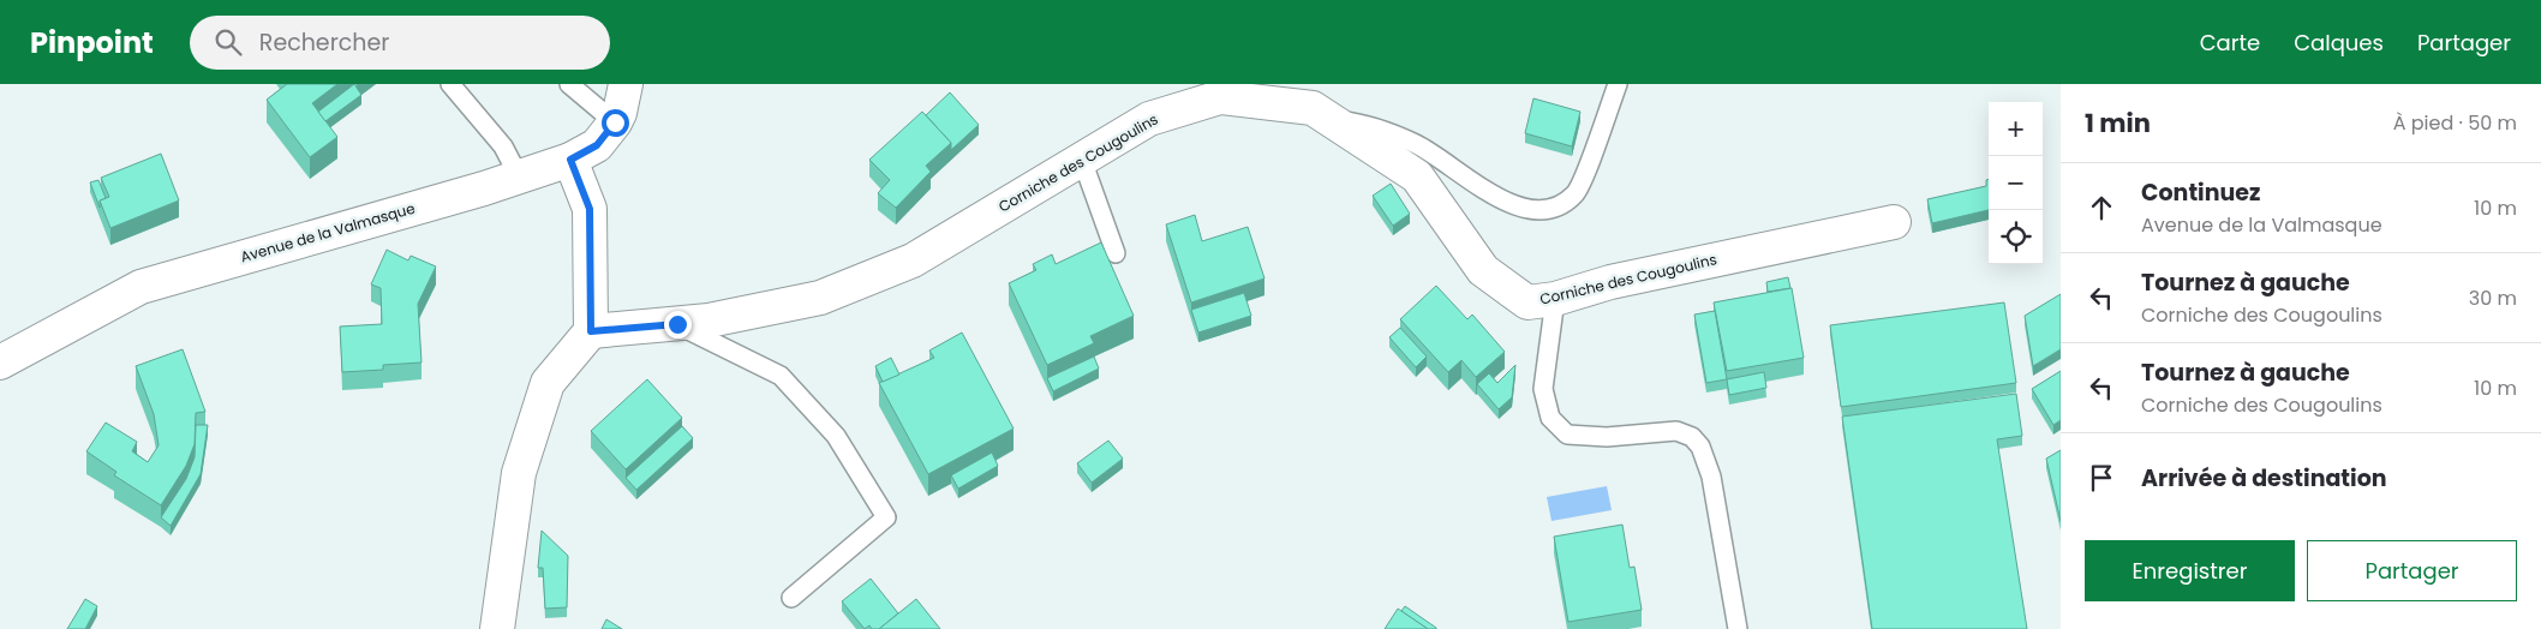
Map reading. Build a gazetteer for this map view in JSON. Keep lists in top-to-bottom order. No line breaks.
{"streets":{"street":["Corniche des Cougoulins","Avenue de la Valmasque"]},"page":{"header":"Pinpoint","search":"Rechercher","nav":["Carte","Calques","Partager"],"heading":["1 min","À pied · 50 m"],"map_buttons":["+","−"],"list":[["Continuez","Avenue de la Valmasque","10 m"],["Tournez à gauche","Corniche des Cougoulins","30 m"],["Tournez à gauche","Corniche des Cougoulins","10 m"],"Arrivée à destination"],"buttons":["Enregistrer","Partager"]}}
